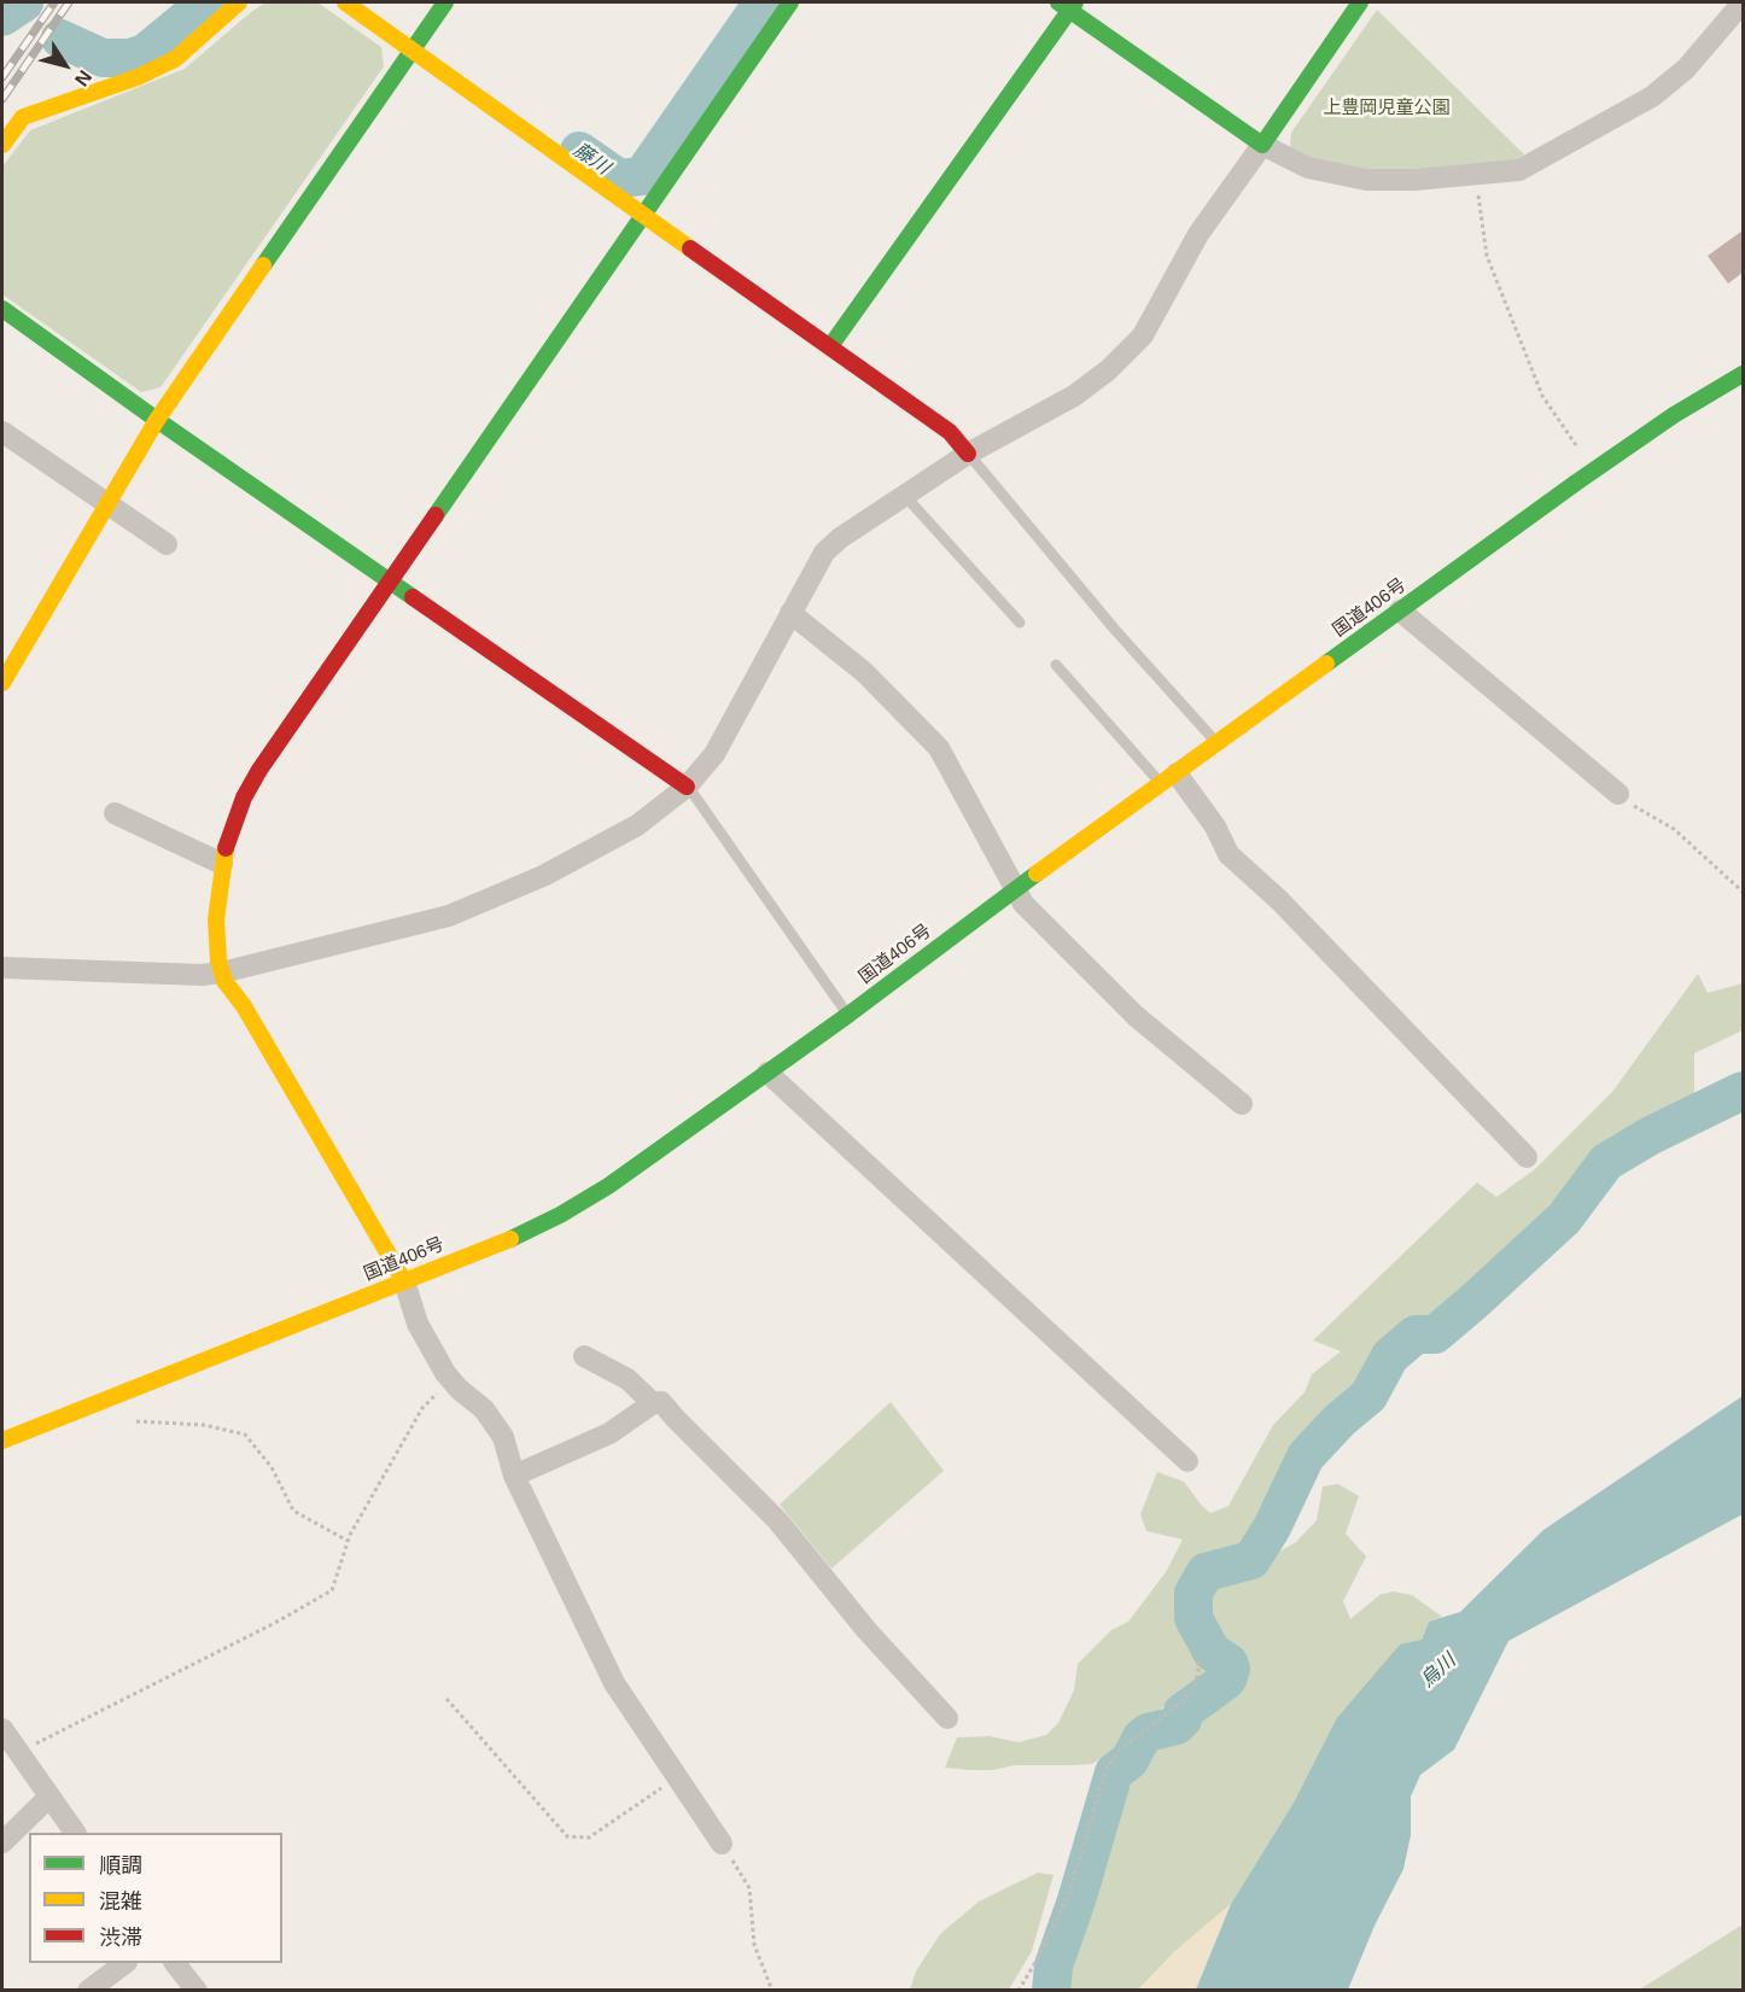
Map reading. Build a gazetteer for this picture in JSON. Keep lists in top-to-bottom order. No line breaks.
{"streets":{"main road":["国道406号"]},"water":["藤川","烏川"],"parks":["上豊岡児童公園"],"legend":["順調","混雑","渋滞"],"north":"bottom right"}
